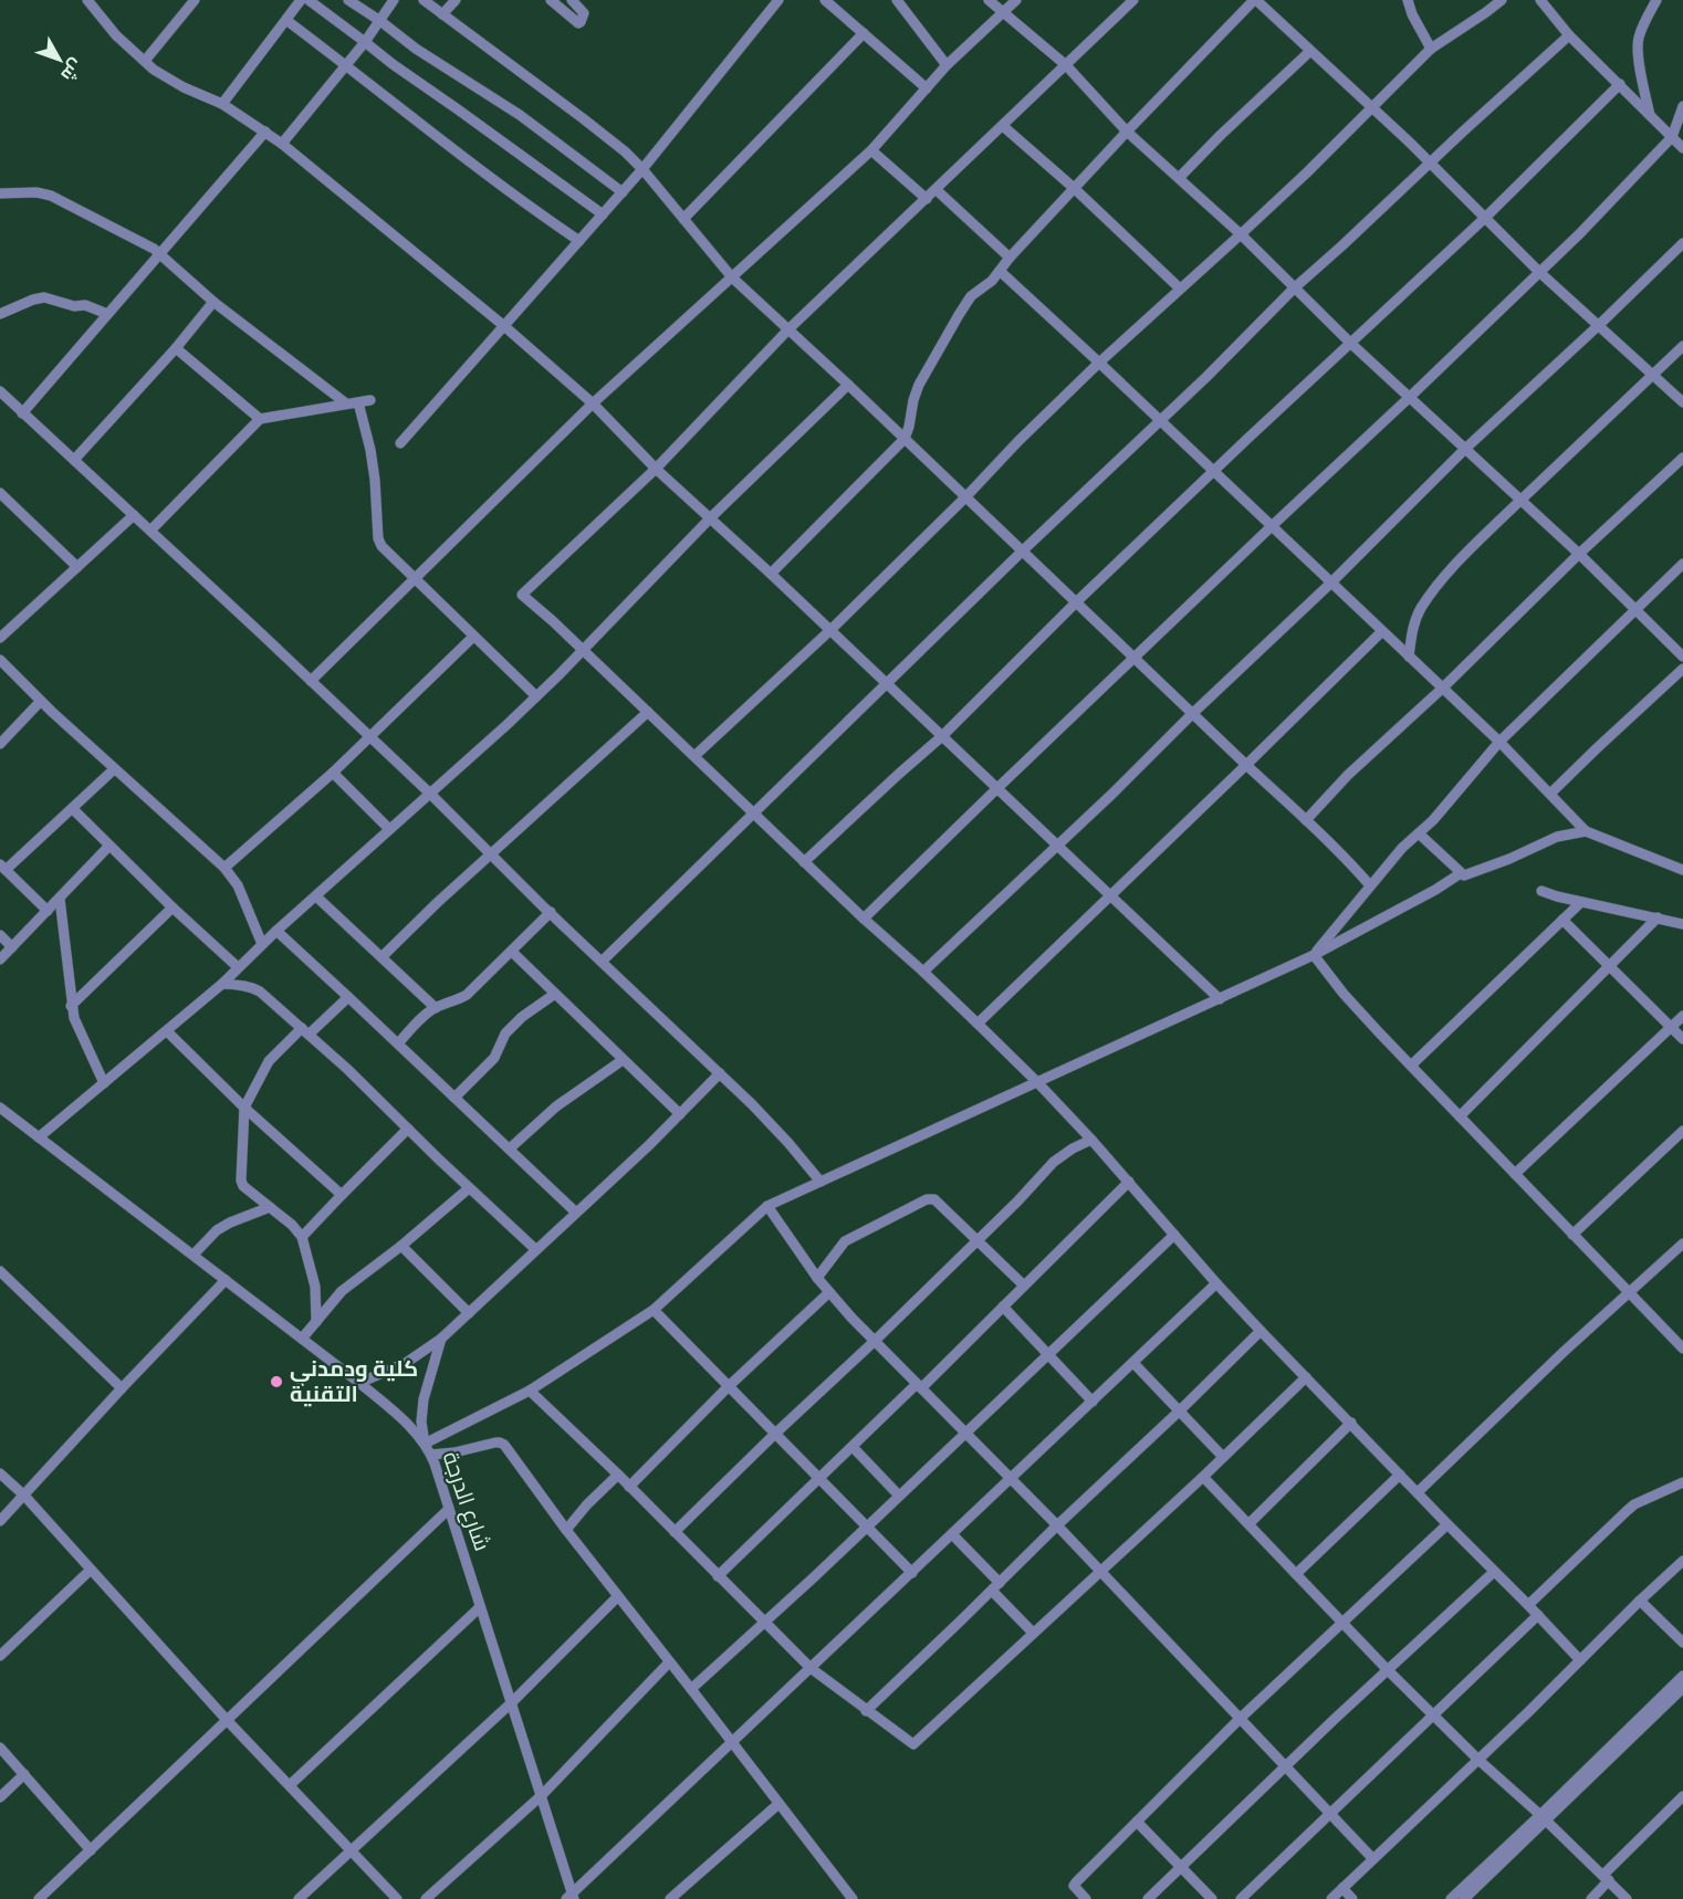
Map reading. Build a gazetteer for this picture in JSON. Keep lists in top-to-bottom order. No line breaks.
{"streets":{"street":["شارع الدرجة"]},"places":["كلية ودمدني التقنية"],"north":"bottom right"}
